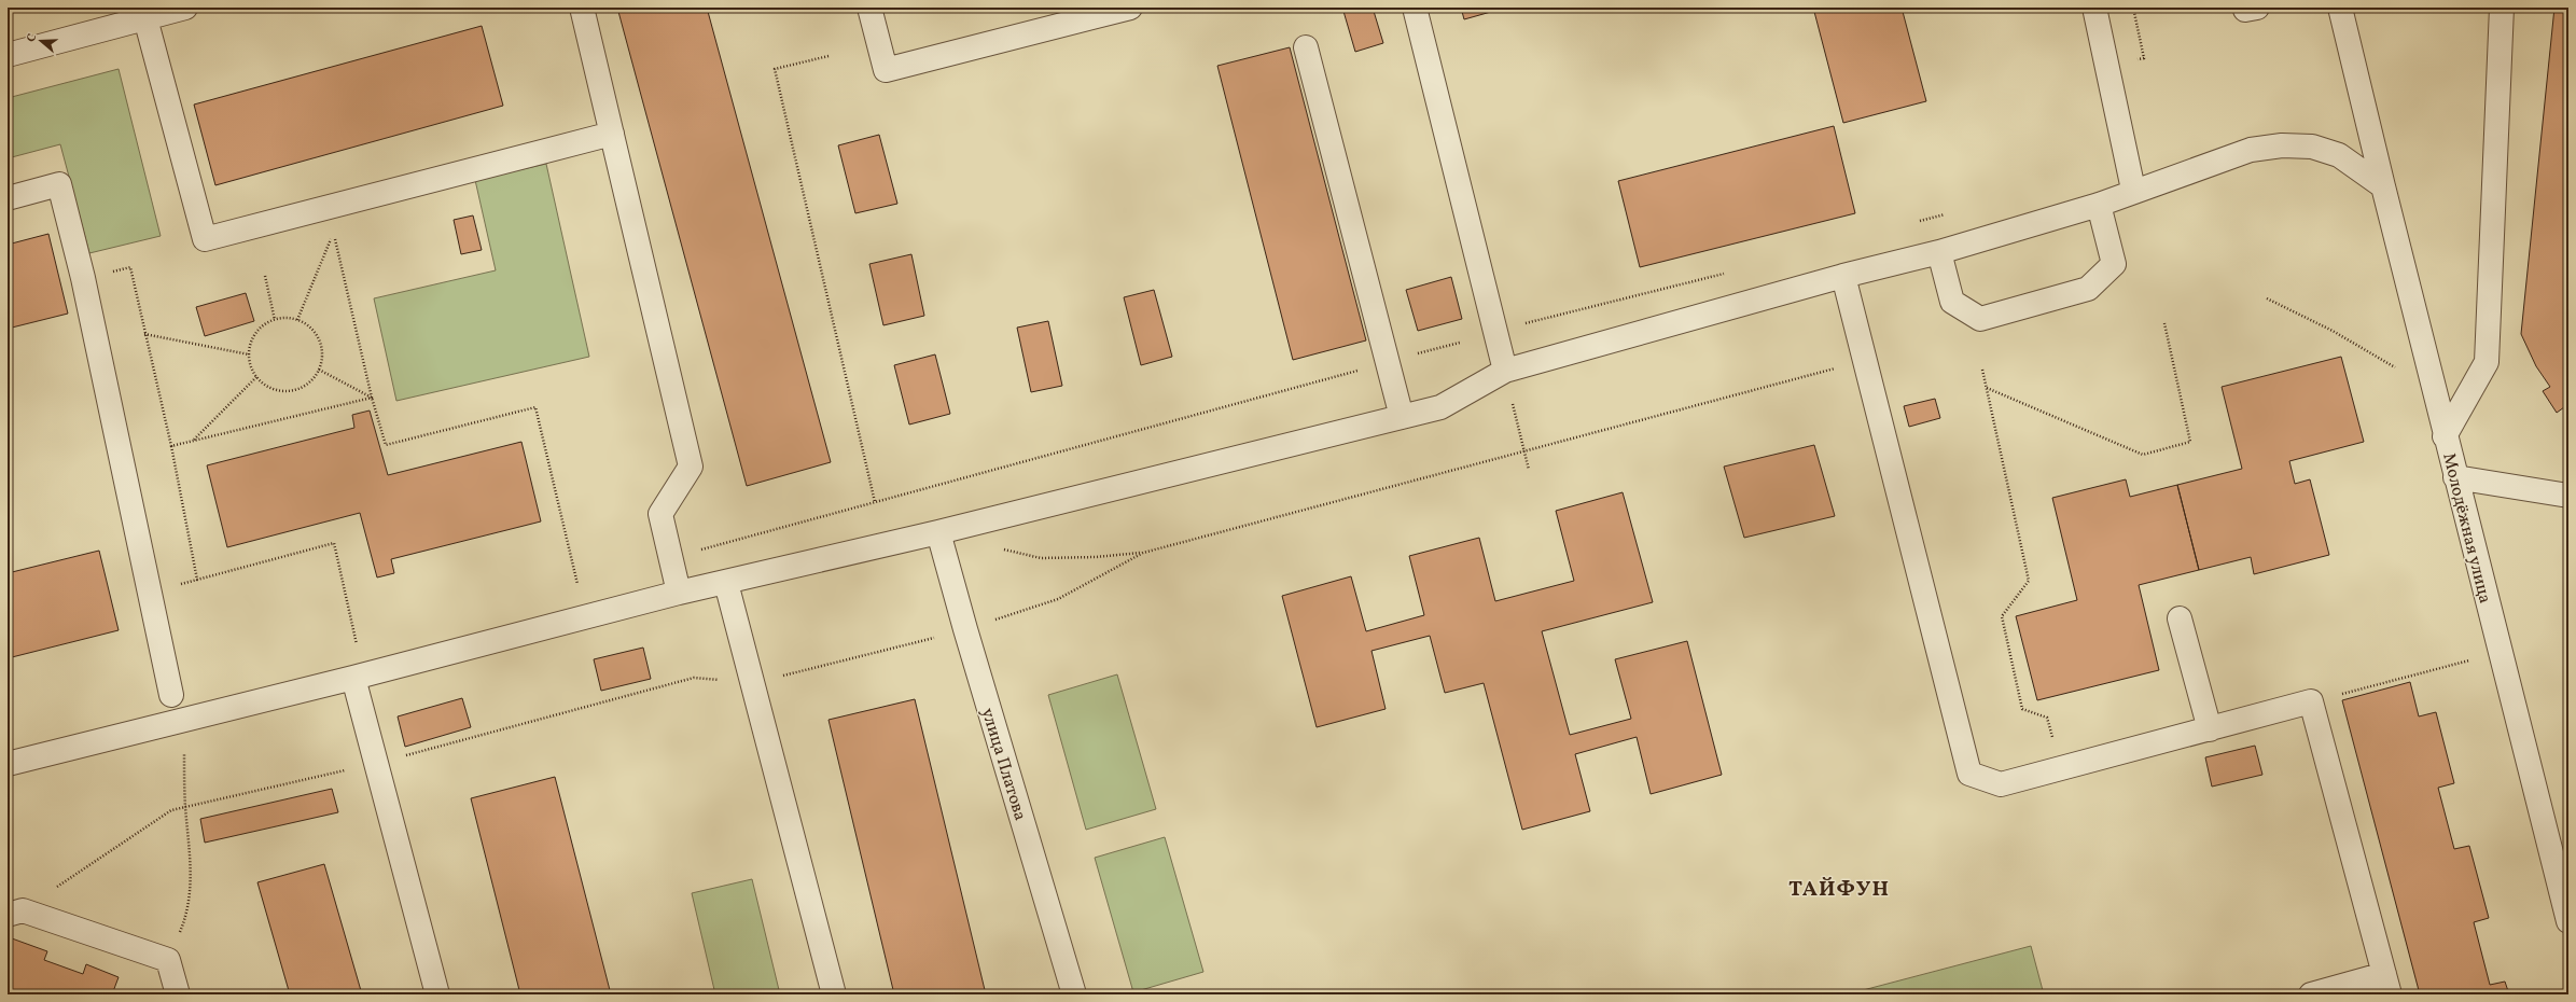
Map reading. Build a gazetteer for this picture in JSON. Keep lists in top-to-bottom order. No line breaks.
{"streets":{"street":["Молодёжная улица","улица Платова"]},"districts":["ТАЙФУН"],"north":"left"}
